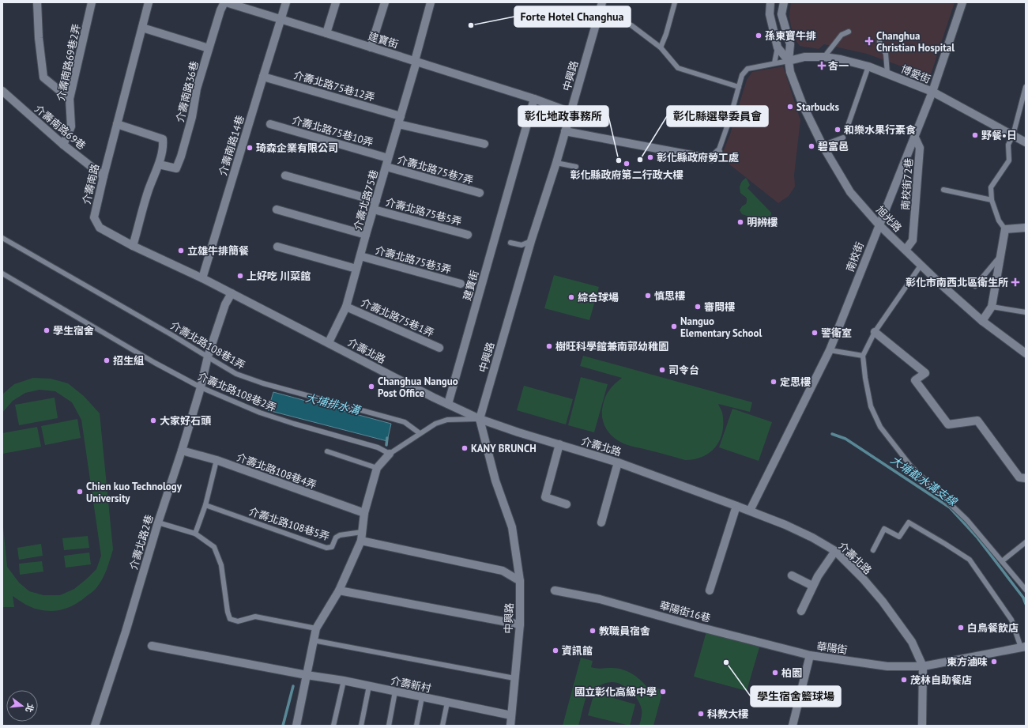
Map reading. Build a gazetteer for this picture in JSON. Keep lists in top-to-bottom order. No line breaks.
{"streets":{"street":["建寶街","介壽南路69巷2弄","博愛街","中興路","介壽北路75巷12弄","介壽南路36巷","介壽南路69巷","介壽北路75巷10弄","介壽南路14巷","介壽北路75巷7弄","介壽南路","南校街72巷","介壽北路75巷","介壽北路75巷5弄","旭光路","南校街","介壽北路75巷3弄","介壽北路75巷1弄","介壽北路","介壽北路108巷4弄","介壽北路2巷","華陽街16巷","華陽街","介壽新村"],"lane":["介壽北路108巷1弄","介壽北路108巷2弄","介壽北路108巷5弄"]},"crossings":[["建寶街","中興路"],["建寶街","介壽南路36巷"],["建寶街","介壽南路14巷"],["建寶街","介壽北路75巷"],["建寶街","介壽北路"],["介壽南路69巷2弄","介壽南路69巷"],["博愛街","旭光路"],["博愛街","南校街"],["中興路","介壽北路"],["中興路","介壽新村"],["介壽北路75巷12弄","介壽南路14巷"],["介壽北路75巷12弄","介壽北路75巷"],["介壽南路69巷","介壽南路"],["介壽北路75巷10弄","介壽北路75巷"],["介壽南路14巷","介壽南路"],["介壽北路75巷7弄","介壽北路75巷"],["介壽南路","介壽北路"],["介壽南路","介壽北路2巷"],["南校街72巷","旭光路"],["南校街72巷","南校街"],["介壽北路75巷","介壽北路75巷5弄"],["介壽北路75巷","介壽北路75巷3弄"],["介壽北路75巷","介壽北路75巷1弄"],["介壽北路75巷","介壽北路"],["旭光路","南校街"],["南校街","介壽北路"],["介壽北路108巷1弄","介壽北路2巷"],["介壽北路","介壽北路2巷"],["介壽北路","華陽街"],["介壽北路108巷2弄","介壽北路2巷"],["介壽北路108巷4弄","介壽北路2巷"],["華陽街16巷","華陽街"]],"water":["大埔排水溝","大埔截水溝支線"],"places":{"other":["Forte Hotel Changhua","孫東寶牛排","Starbucks","和樂水果行素食","野餐•日","碧富邑","琦森企業有限公司","彰化縣政府勞工處","彰化縣選舉委員會","彰化地政事務所","彰化縣政府第二行政大樓","明辨樓","立雄牛排簡餐","上好吃 川菜館","慎思樓","綜合球場","審問樓","Nanguo Elementary School","學生宿舍","警衛室","樹旺科學館兼南郭幼稚園","招生組","司令台","定思樓","Changhua Nanguo Post Office","大家好石頭","KANY BRUNCH","Chien kuo Technology University","白鳥餐飲店","教職員宿舍","資訊館","東方滷味","學生宿舍籃球場","柏園","茂林自助餐店","國立彰化高級中學","科教大樓"],"health":["Changhua Christian Hospital","杏一","彰化市南西北區衛生所"]},"north":"right"}
